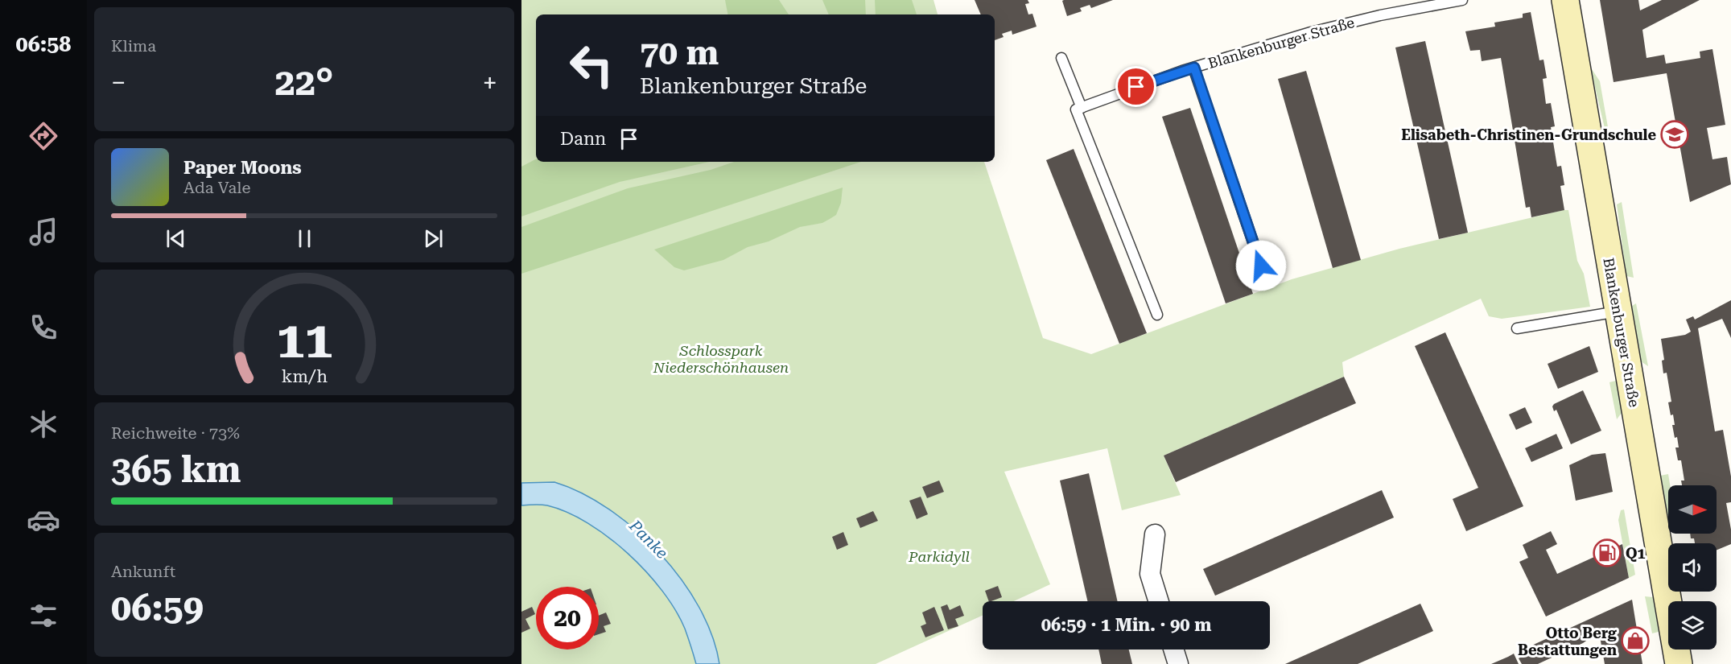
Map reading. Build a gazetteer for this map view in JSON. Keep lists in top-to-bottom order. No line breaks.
{"streets":{"main road":["Blankenburger Straße"]},"water":["Panke"],"parks":["Schlosspark Niederschönhausen","Parkidyll"],"places":{"school or university":["Elisabeth-Christinen-Grundschule"],"fuel station":["Q1"],"shop":["Otto Berg Bestattungen"]},"north":"right","page":{"tabs":"06:58","tile":["Klima",["Reichweite · 73%","365 km"],["Ankunft","06:59"]],"turn":["70 m","Blankenburger Straße"],"heat":["−","22°","+"],"then":"Dann","song":["Paper Moons","Ada Vale"],"limit":"20","trip":"06:59 · 1 Min. · 90 m","gauge":["11","km/h"]}}
